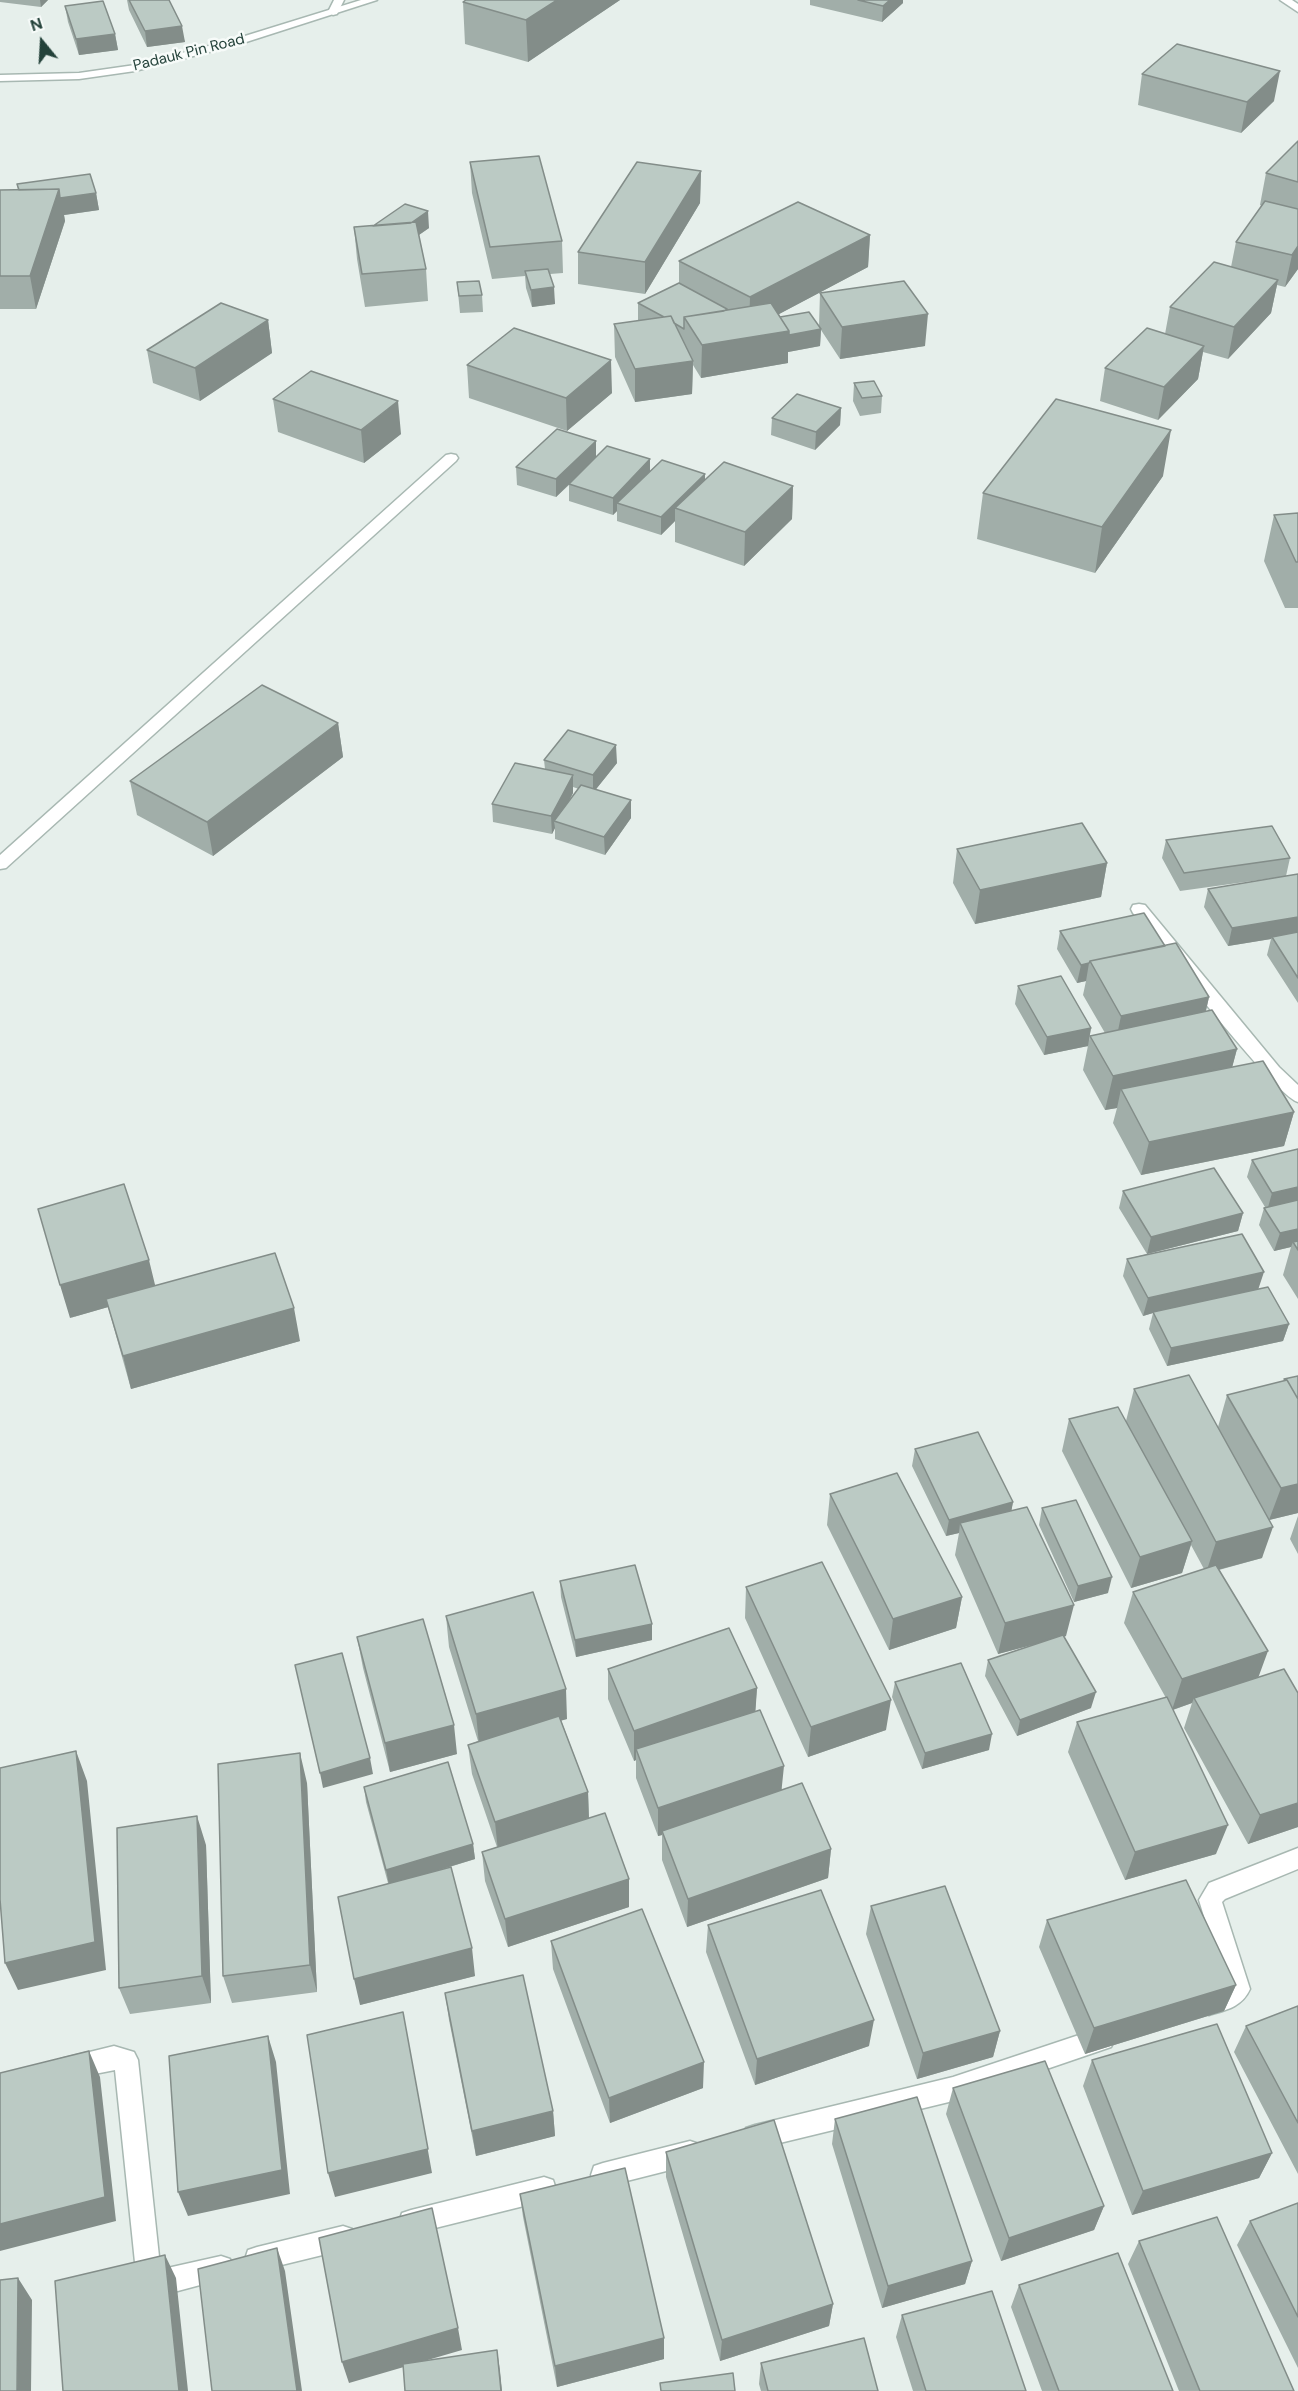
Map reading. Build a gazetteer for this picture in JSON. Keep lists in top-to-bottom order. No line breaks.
{"streets":{"street":["Padauk Pin Road"]},"north":"top"}
